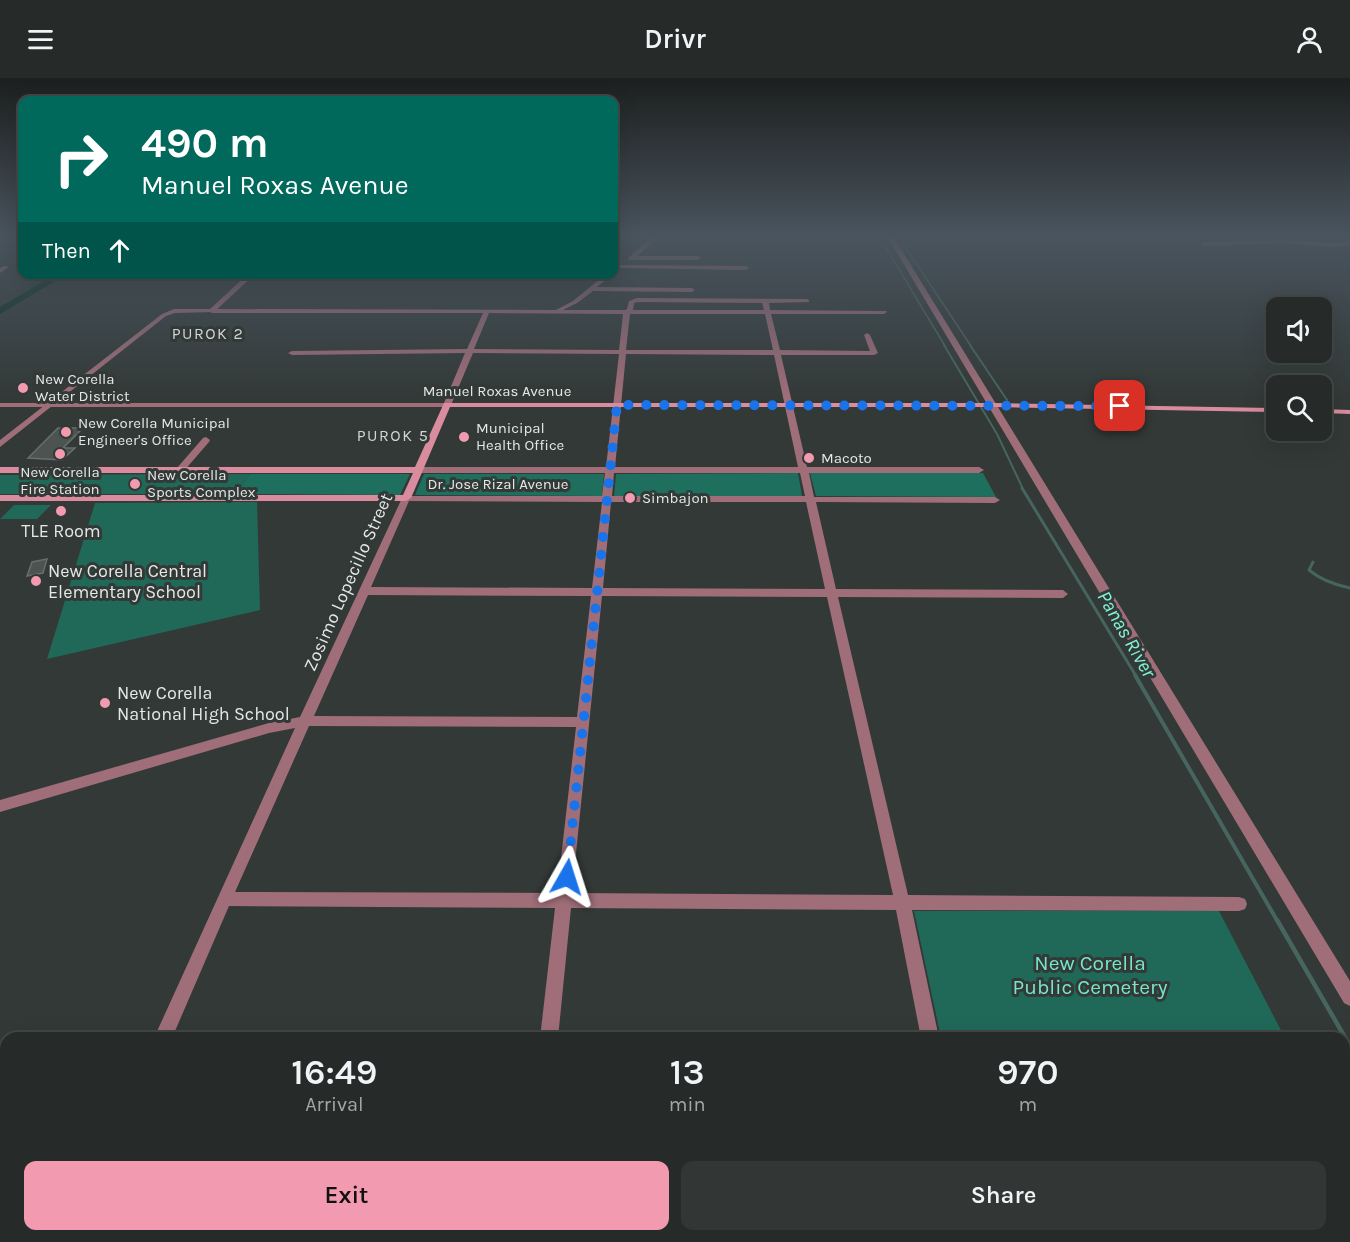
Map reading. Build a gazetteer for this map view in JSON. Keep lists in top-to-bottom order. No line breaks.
{"streets":{"main road":["Manuel Roxas Avenue","Dr. Jose Rizal Avenue","Zosimo Lopecillo Street"]},"crossings":[["Manuel Roxas Avenue","Zosimo Lopecillo Street"],["Dr. Jose Rizal Avenue","Zosimo Lopecillo Street"]],"districts":["PUROK 2","PUROK 5"],"water":["Panas River"],"parks":["New Corella Public Cemetery"],"places":["New Corella Water District","New Corella Municipal Engineer's Office","Municipal Health Office","New Corella Fire Station","Macoto","New Corella Sports Complex","Simbajon","TLE Room","New Corella Central Elementary School","New Corella National High School"],"page":{"header":"Drivr","turn":["490 m","Manuel Roxas Avenue"],"then":"Then","eta":["16:49","Arrival","13","min","970","m"],"buttons":["Exit","Share"]}}
